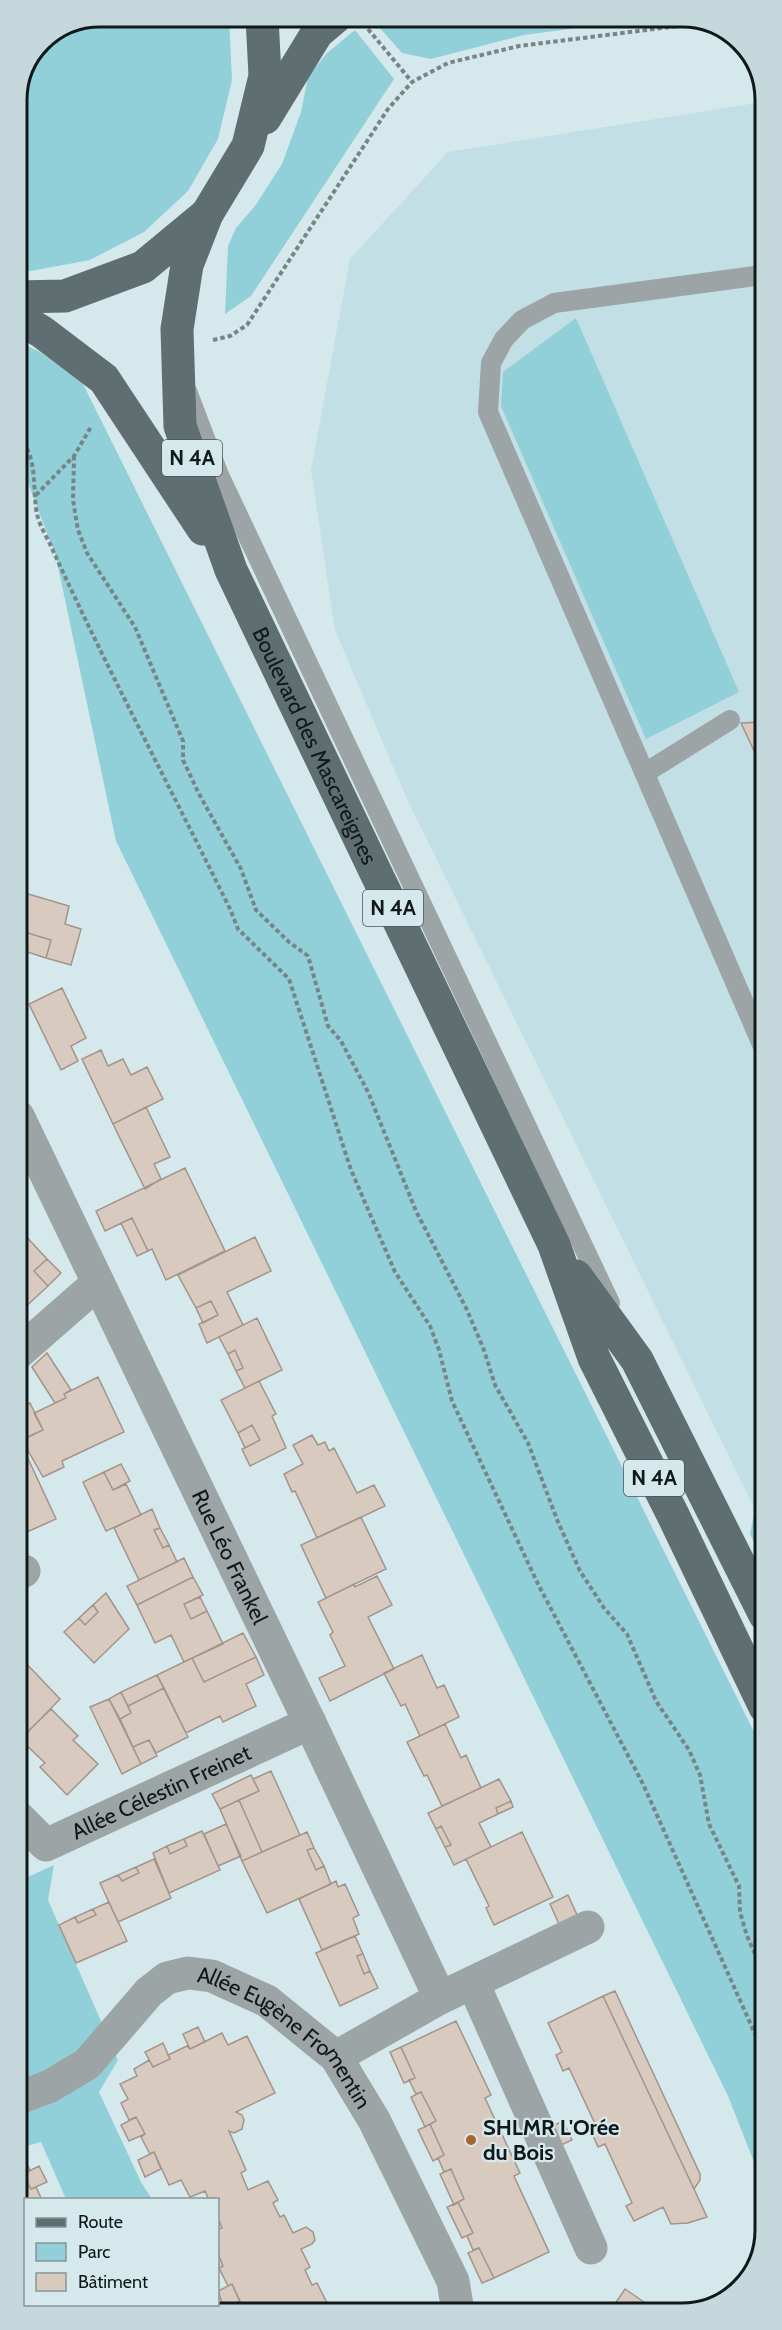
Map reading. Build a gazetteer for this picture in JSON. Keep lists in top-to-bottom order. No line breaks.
{"streets":{"main road":["N 4A","Boulevard des Mascareignes"],"street":["Rue Léo Frankel","Allée Célestin Freinet","Allée Eugène Fromentin"]},"crossings":[["Rue Léo Frankel","Allée Célestin Freinet"]],"places":["SHLMR L'Orée du Bois"],"legend":["Route","Parc","Bâtiment"]}
